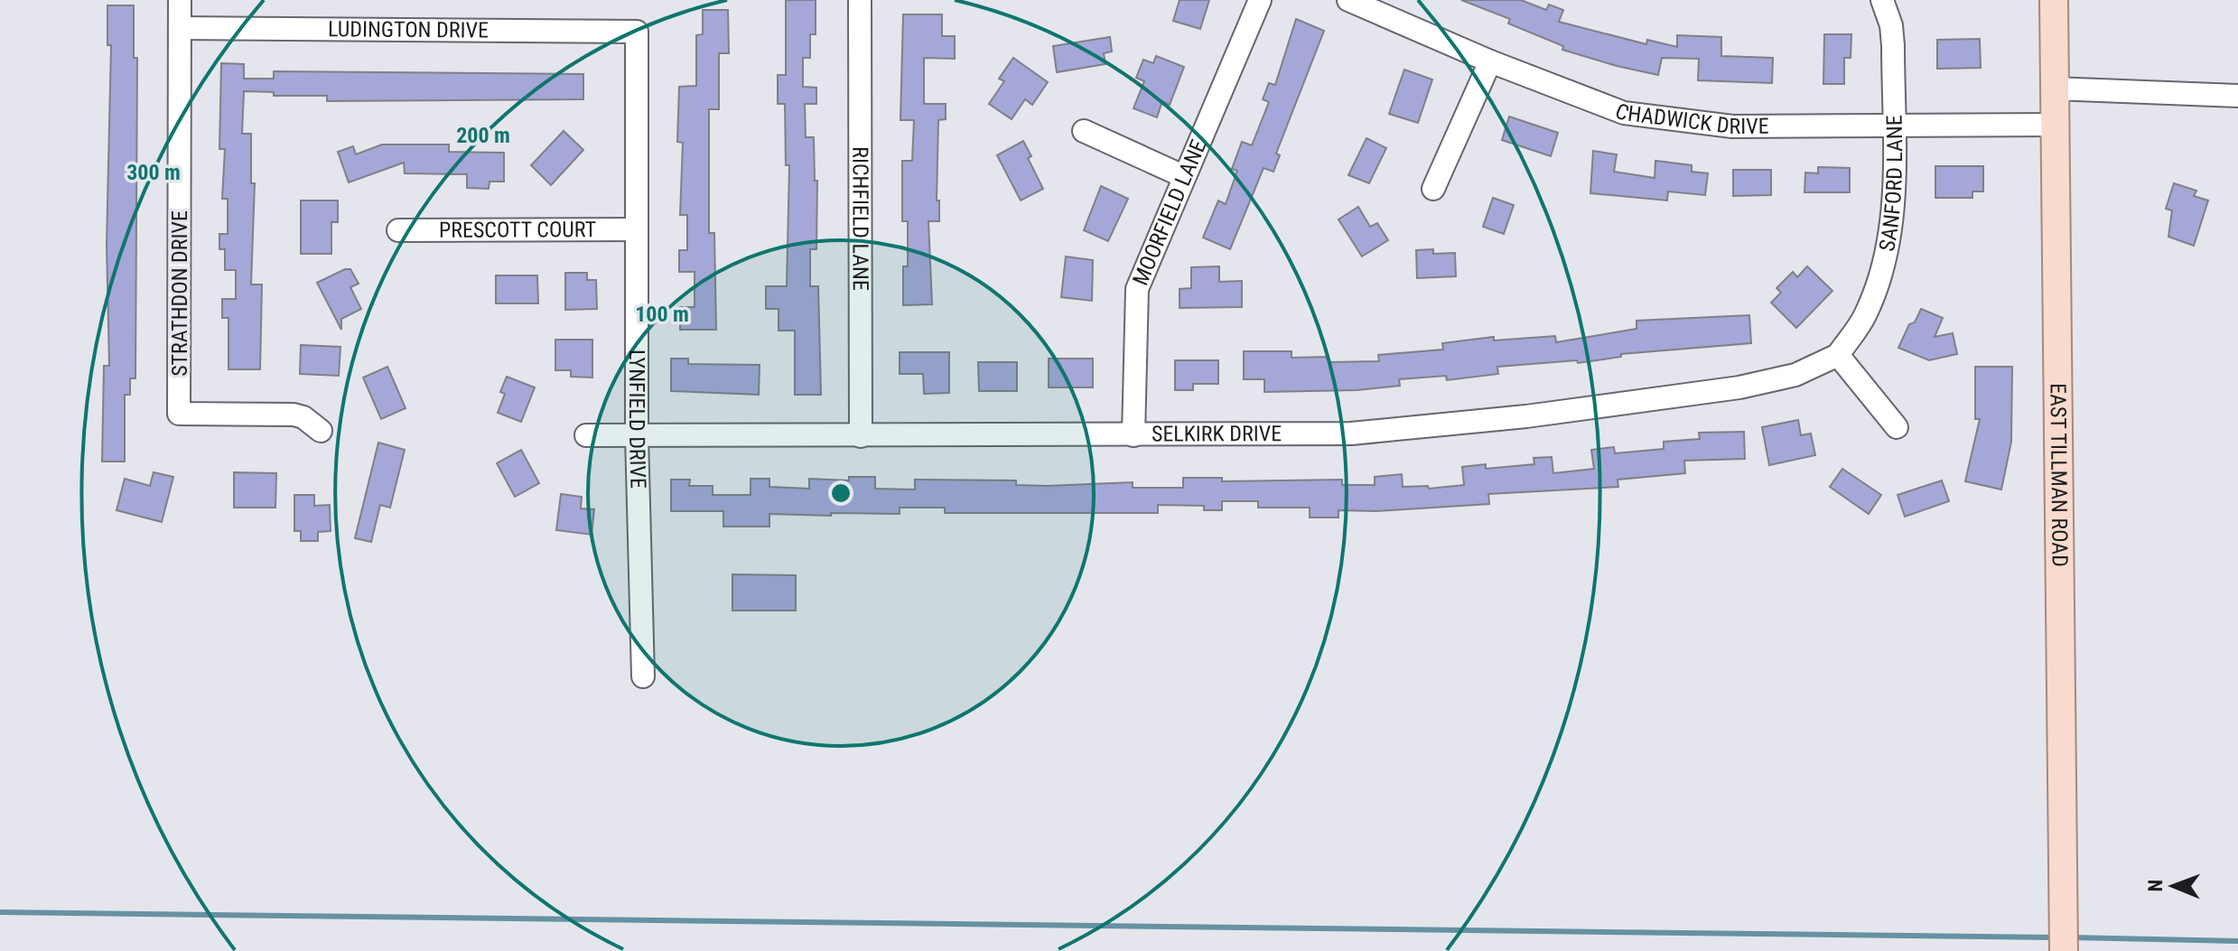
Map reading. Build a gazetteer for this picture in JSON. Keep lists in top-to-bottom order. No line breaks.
{"streets":{"main road":["EAST TILLMAN ROAD"],"street":["LUDINGTON DRIVE","CHADWICK DRIVE","SANFORD LANE","MOORFIELD LANE","RICHFIELD LANE","PRESCOTT COURT","STRATHDON DRIVE","LYNFIELD DRIVE","SELKIRK DRIVE"]},"crossings":[["LUDINGTON DRIVE","STRATHDON DRIVE"],["LUDINGTON DRIVE","LYNFIELD DRIVE"],["CHADWICK DRIVE","SANFORD LANE"],["CHADWICK DRIVE","EAST TILLMAN ROAD"],["SANFORD LANE","SELKIRK DRIVE"],["MOORFIELD LANE","SELKIRK DRIVE"],["RICHFIELD LANE","SELKIRK DRIVE"],["PRESCOTT COURT","LYNFIELD DRIVE"],["LYNFIELD DRIVE","SELKIRK DRIVE"]],"north":"left","rings":["200 m","300 m","100 m"]}
